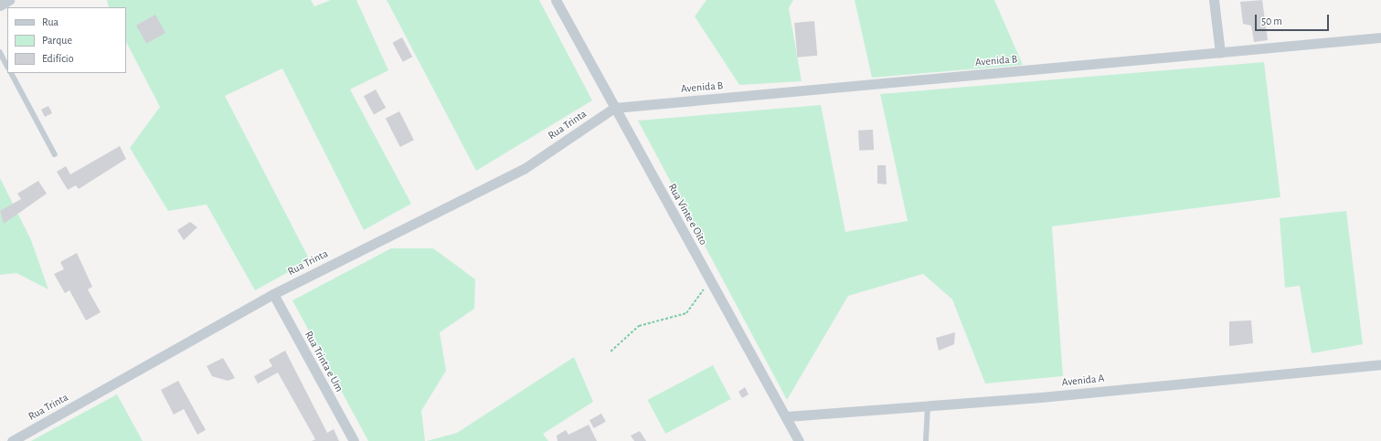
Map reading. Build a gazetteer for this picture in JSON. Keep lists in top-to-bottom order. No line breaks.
{"streets":{"street":["Avenida B","Rua Trinta","Rua Vinte e Oito","Rua Trinta e Um","Avenida A"]},"crossings":[["Avenida B","Rua Trinta"],["Avenida B","Rua Vinte e Oito"],["Rua Trinta","Rua Vinte e Oito"],["Rua Trinta","Rua Trinta e Um"],["Rua Vinte e Oito","Avenida A"]],"legend":["Rua","Parque","Edifício"],"scale_bar":"50 m"}
